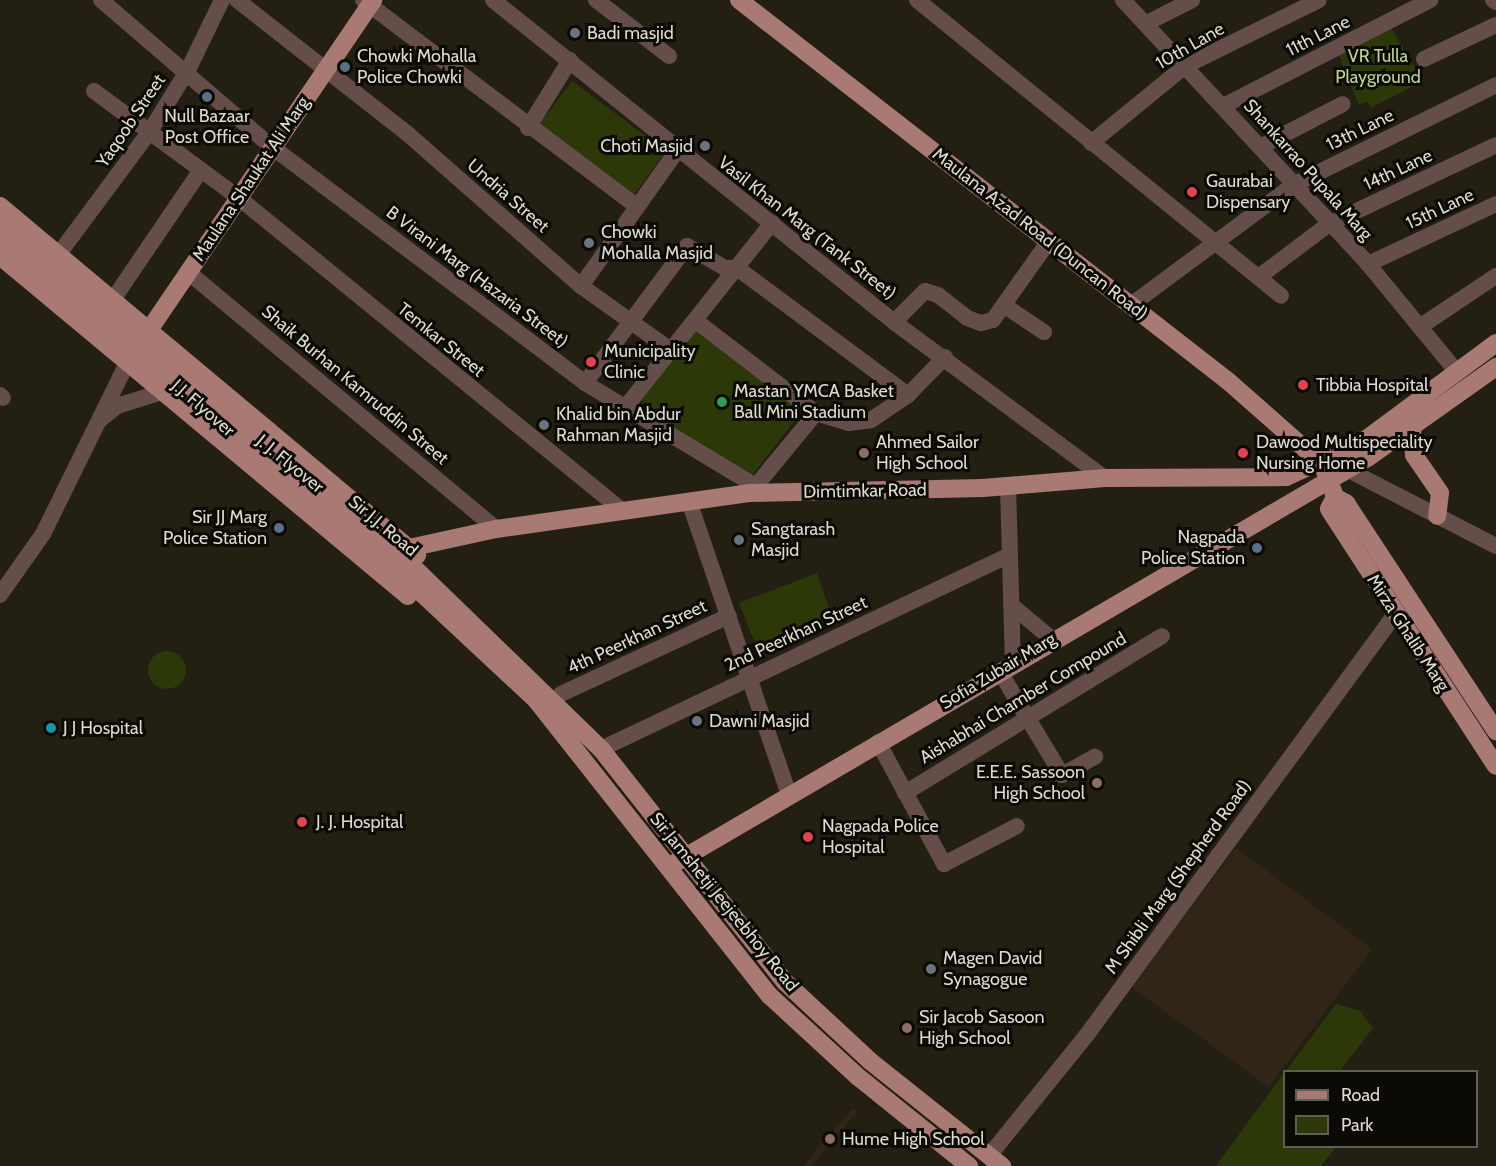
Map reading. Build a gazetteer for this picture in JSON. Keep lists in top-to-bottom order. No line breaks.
{"streets":{"main road":["Maulana Shaukat Ali Marg","Maulana Azad Road (Duncan Road)","J.J. Flyover","J. J. Flyover","Dimtimkar Road","Sir J.J. Road","Mirza Ghalib Marg","Sofia Zubair Marg","Sir Jamshetji Jeejeebhoy Road"],"street":["11th Lane","10th Lane","Yaqoob Street","13th Lane","Shankarrao Pupala Marg","14th Lane","Undria Street","15th Lane","Vasil Khan Marg (Tank Street)","B Virani Marg (Hazaria Street)","Temkar Street","Shaik Burhan Kamruddin Street","2nd Peerkhan Street","4th Peerkhan Street","Aishabhai Chamber Compound","M Shibli Marg (Shepherd Road)"]},"crossings":[["11th Lane","Shankarrao Pupala Marg"],["10th Lane","Shankarrao Pupala Marg"],["Yaqoob Street","B Virani Marg (Hazaria Street)"],["Yaqoob Street","Temkar Street"],["Yaqoob Street","Sir J.J. Road"],["13th Lane","Shankarrao Pupala Marg"],["13th Lane","Maulana Azad Road (Duncan Road)"],["Shankarrao Pupala Marg","14th Lane"],["Shankarrao Pupala Marg","15th Lane"],["Maulana Shaukat Ali Marg","Undria Street"],["Maulana Shaukat Ali Marg","B Virani Marg (Hazaria Street)"],["Maulana Shaukat Ali Marg","Temkar Street"],["Maulana Shaukat Ali Marg","Shaik Burhan Kamruddin Street"],["Maulana Shaukat Ali Marg","Sir J.J. Road"],["Vasil Khan Marg (Tank Street)","Dimtimkar Road"],["Maulana Azad Road (Duncan Road)","Dimtimkar Road"],["Maulana Azad Road (Duncan Road)","Mirza Ghalib Marg"],["Maulana Azad Road (Duncan Road)","Sofia Zubair Marg"],["B Virani Marg (Hazaria Street)","Dimtimkar Road"],["Temkar Street","Dimtimkar Road"],["Shaik Burhan Kamruddin Street","Dimtimkar Road"],["J.J. Flyover","J. J. Flyover"],["J.J. Flyover","Dimtimkar Road"],["J.J. Flyover","Sir J.J. Road"],["J.J. Flyover","Sir Jamshetji Jeejeebhoy Road"],["J. J. Flyover","Dimtimkar Road"],["J. J. Flyover","Sir J.J. Road"],["J. J. Flyover","Sir Jamshetji Jeejeebhoy Road"],["Dimtimkar Road","Sir J.J. Road"],["Dimtimkar Road","Mirza Ghalib Marg"],["Dimtimkar Road","Sofia Zubair Marg"],["Sir J.J. Road","4th Peerkhan Street"],["Sir J.J. Road","Sir Jamshetji Jeejeebhoy Road"],["Mirza Ghalib Marg","Sofia Zubair Marg"],["Mirza Ghalib Marg","M Shibli Marg (Shepherd Road)"],["2nd Peerkhan Street","Sir Jamshetji Jeejeebhoy Road"],["Sofia Zubair Marg","Sir Jamshetji Jeejeebhoy Road"],["M Shibli Marg (Shepherd Road)","Sir Jamshetji Jeejeebhoy Road"]],"parks":["VR Tulla Playground"],"places":["Badi masjid","Chowki Mohalla Police Chowki","Null Bazaar Post Office","Choti Masjid","Gaurabai Dispensary","Chowki Mohalla Masjid","Municipality Clinic","Tibbia Hospital","Mastan YMCA Basket Ball Mini Stadium","Khalid bin Abdur Rahman Masjid","Ahmed Sailor High School","Dawood Multispeciality Nursing Home","Sir JJ Marg Police Station","Sangtarash Masjid","Nagpada Police Station","Dawni Masjid","J J Hospital","E.E.E. Sassoon High School","J. J. Hospital","Nagpada Police Hospital","Magen David Synagogue","Sir Jacob Sasoon High School","Hume High School"],"legend":["Road","Park"]}
